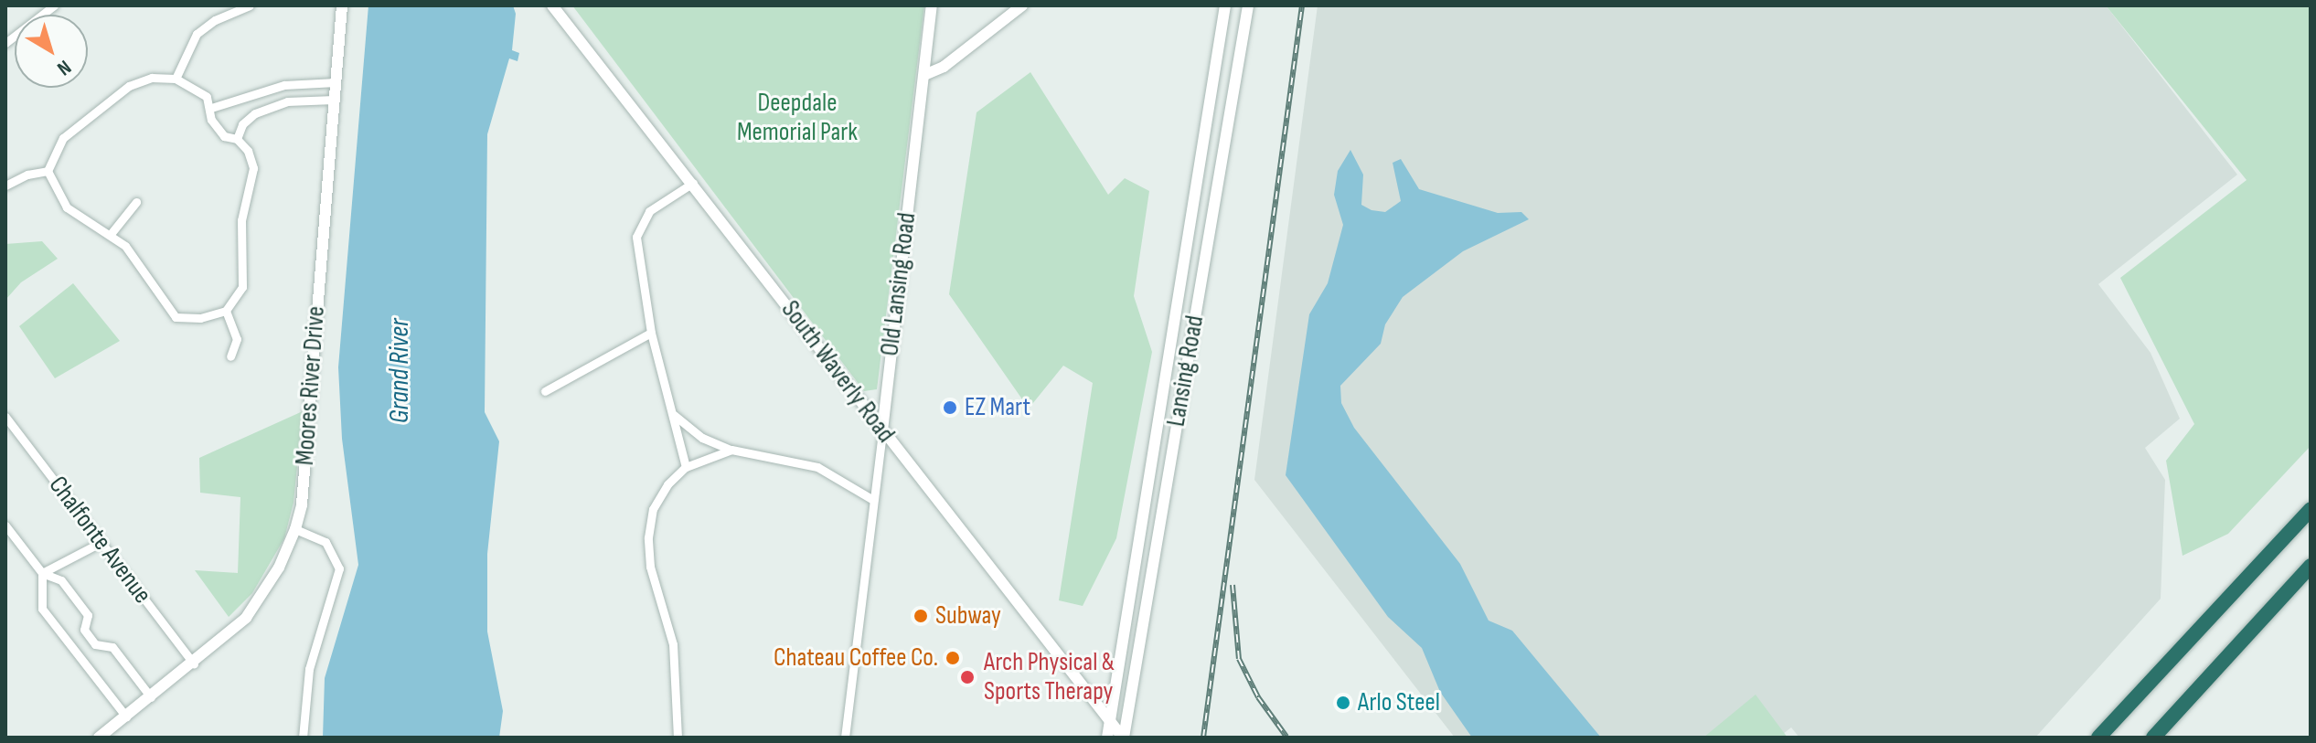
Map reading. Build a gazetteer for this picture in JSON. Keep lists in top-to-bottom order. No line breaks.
{"streets":{"main road":["Old Lansing Road","Lansing Road","South Waverly Road","Moores River Drive"],"street":["Chalfonte Avenue"]},"crossings":[["Old Lansing Road","South Waverly Road"],["Lansing Road","South Waverly Road"],["Moores River Drive","Chalfonte Avenue"]],"water":["Grand River"],"parks":["Deepdale Memorial Park"],"places":["EZ Mart","Subway","Chateau Coffee Co.","Arch Physical & Sports Therapy","Arlo Steel"],"north":"bottom right"}
